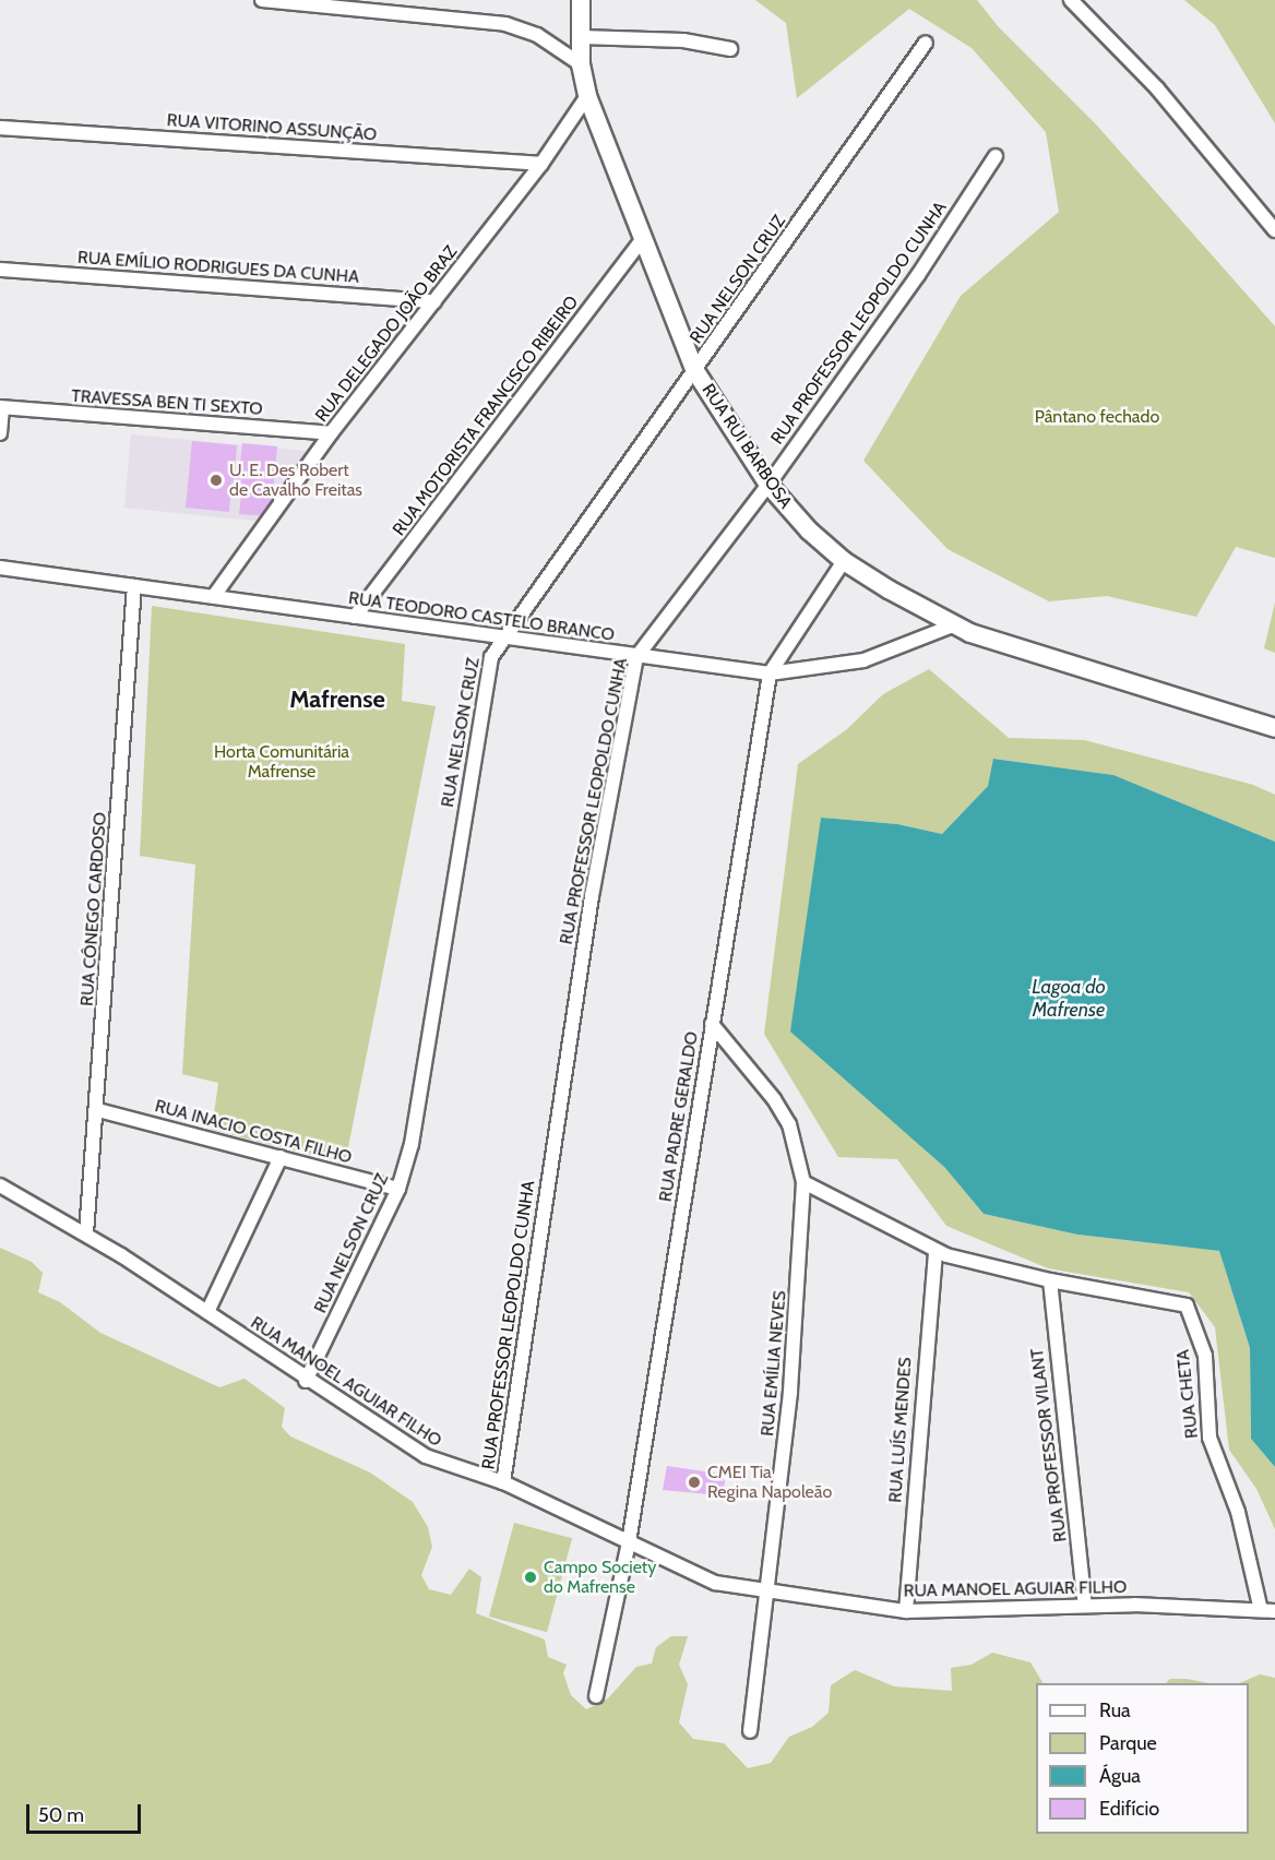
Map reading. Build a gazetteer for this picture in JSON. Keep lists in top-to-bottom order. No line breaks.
{"streets":{"street":["RUA VITORINO ASSUNÇÃO","RUA EMÍLIO RODRIGUES DA CUNHA","RUA NELSON CRUZ","RUA PROFESSOR LEOPOLDO CUNHA","RUA DELEGADO JOÃO BRAZ","TRAVESSA BEN TI SEXTO","RUA MOTORISTA FRANCISCO RIBEIRO","RUA RUI BARBOSA","RUA TEODORO CASTELO BRANCO","RUA CÔNEGO CARDOSO","RUA PADRE GERALDO","RUA INACIO COSTA FILHO","RUA EMÍLIA NEVES","RUA MANOEL AGUIAR FILHO","RUA CHETA","RUA LUÍS MENDES","RUA PROFESSOR VILANT"]},"crossings":[["RUA VITORINO ASSUNÇÃO","RUA DELEGADO JOÃO BRAZ"],["RUA EMÍLIO RODRIGUES DA CUNHA","RUA DELEGADO JOÃO BRAZ"],["RUA NELSON CRUZ","RUA RUI BARBOSA"],["RUA NELSON CRUZ","RUA TEODORO CASTELO BRANCO"],["RUA NELSON CRUZ","RUA INACIO COSTA FILHO"],["RUA NELSON CRUZ","RUA MANOEL AGUIAR FILHO"],["RUA PROFESSOR LEOPOLDO CUNHA","RUA RUI BARBOSA"],["RUA PROFESSOR LEOPOLDO CUNHA","RUA TEODORO CASTELO BRANCO"],["RUA PROFESSOR LEOPOLDO CUNHA","RUA MANOEL AGUIAR FILHO"],["RUA DELEGADO JOÃO BRAZ","TRAVESSA BEN TI SEXTO"],["RUA DELEGADO JOÃO BRAZ","RUA RUI BARBOSA"],["RUA DELEGADO JOÃO BRAZ","RUA TEODORO CASTELO BRANCO"],["RUA MOTORISTA FRANCISCO RIBEIRO","RUA RUI BARBOSA"],["RUA MOTORISTA FRANCISCO RIBEIRO","RUA TEODORO CASTELO BRANCO"],["RUA RUI BARBOSA","RUA TEODORO CASTELO BRANCO"],["RUA RUI BARBOSA","RUA PADRE GERALDO"],["RUA TEODORO CASTELO BRANCO","RUA CÔNEGO CARDOSO"],["RUA TEODORO CASTELO BRANCO","RUA PADRE GERALDO"],["RUA CÔNEGO CARDOSO","RUA INACIO COSTA FILHO"],["RUA CÔNEGO CARDOSO","RUA MANOEL AGUIAR FILHO"],["RUA PADRE GERALDO","RUA EMÍLIA NEVES"],["RUA PADRE GERALDO","RUA MANOEL AGUIAR FILHO"],["RUA EMÍLIA NEVES","RUA MANOEL AGUIAR FILHO"],["RUA MANOEL AGUIAR FILHO","RUA CHETA"],["RUA MANOEL AGUIAR FILHO","RUA LUÍS MENDES"],["RUA MANOEL AGUIAR FILHO","RUA PROFESSOR VILANT"],["RUA CHETA","RUA PROFESSOR VILANT"]],"districts":["Mafrense"],"water":["Lagoa do Mafrense"],"parks":["Pântano fechado","Horta Comunitária Mafrense"],"places":["U. E. Des Robert de Cavalho Freitas","CMEI Tia Regina Napoleão","Campo Society do Mafrense"],"legend":["Rua","Parque","Água","Edifício"],"scale_bar":"50 m"}
